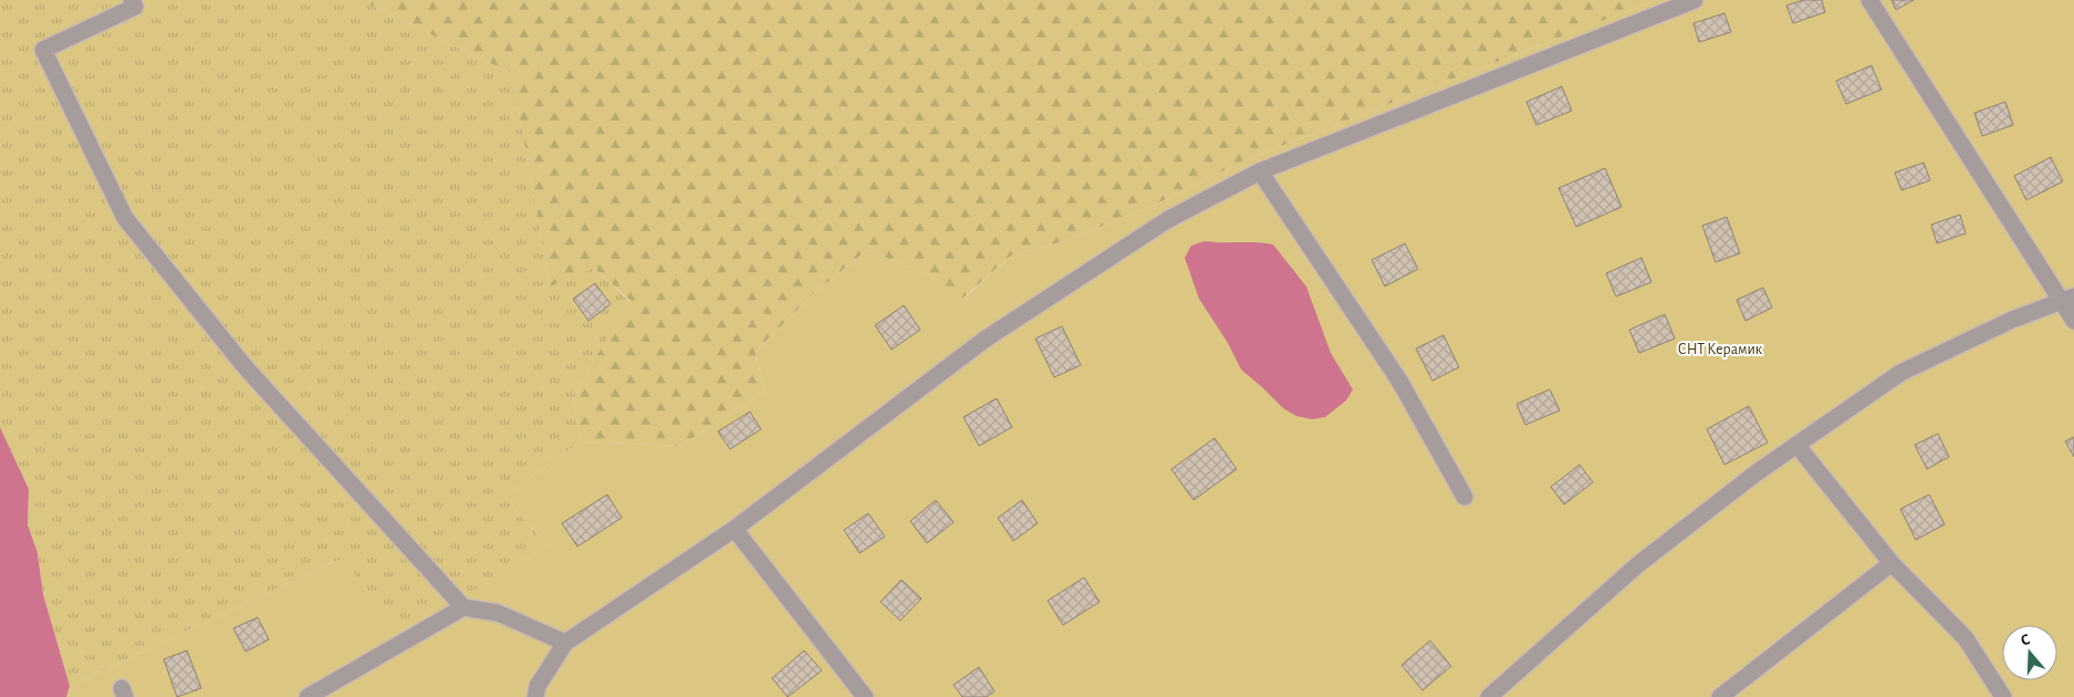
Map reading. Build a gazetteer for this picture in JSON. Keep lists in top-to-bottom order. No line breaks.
{"parks":["СНТ Керамик"],"north":"top"}
